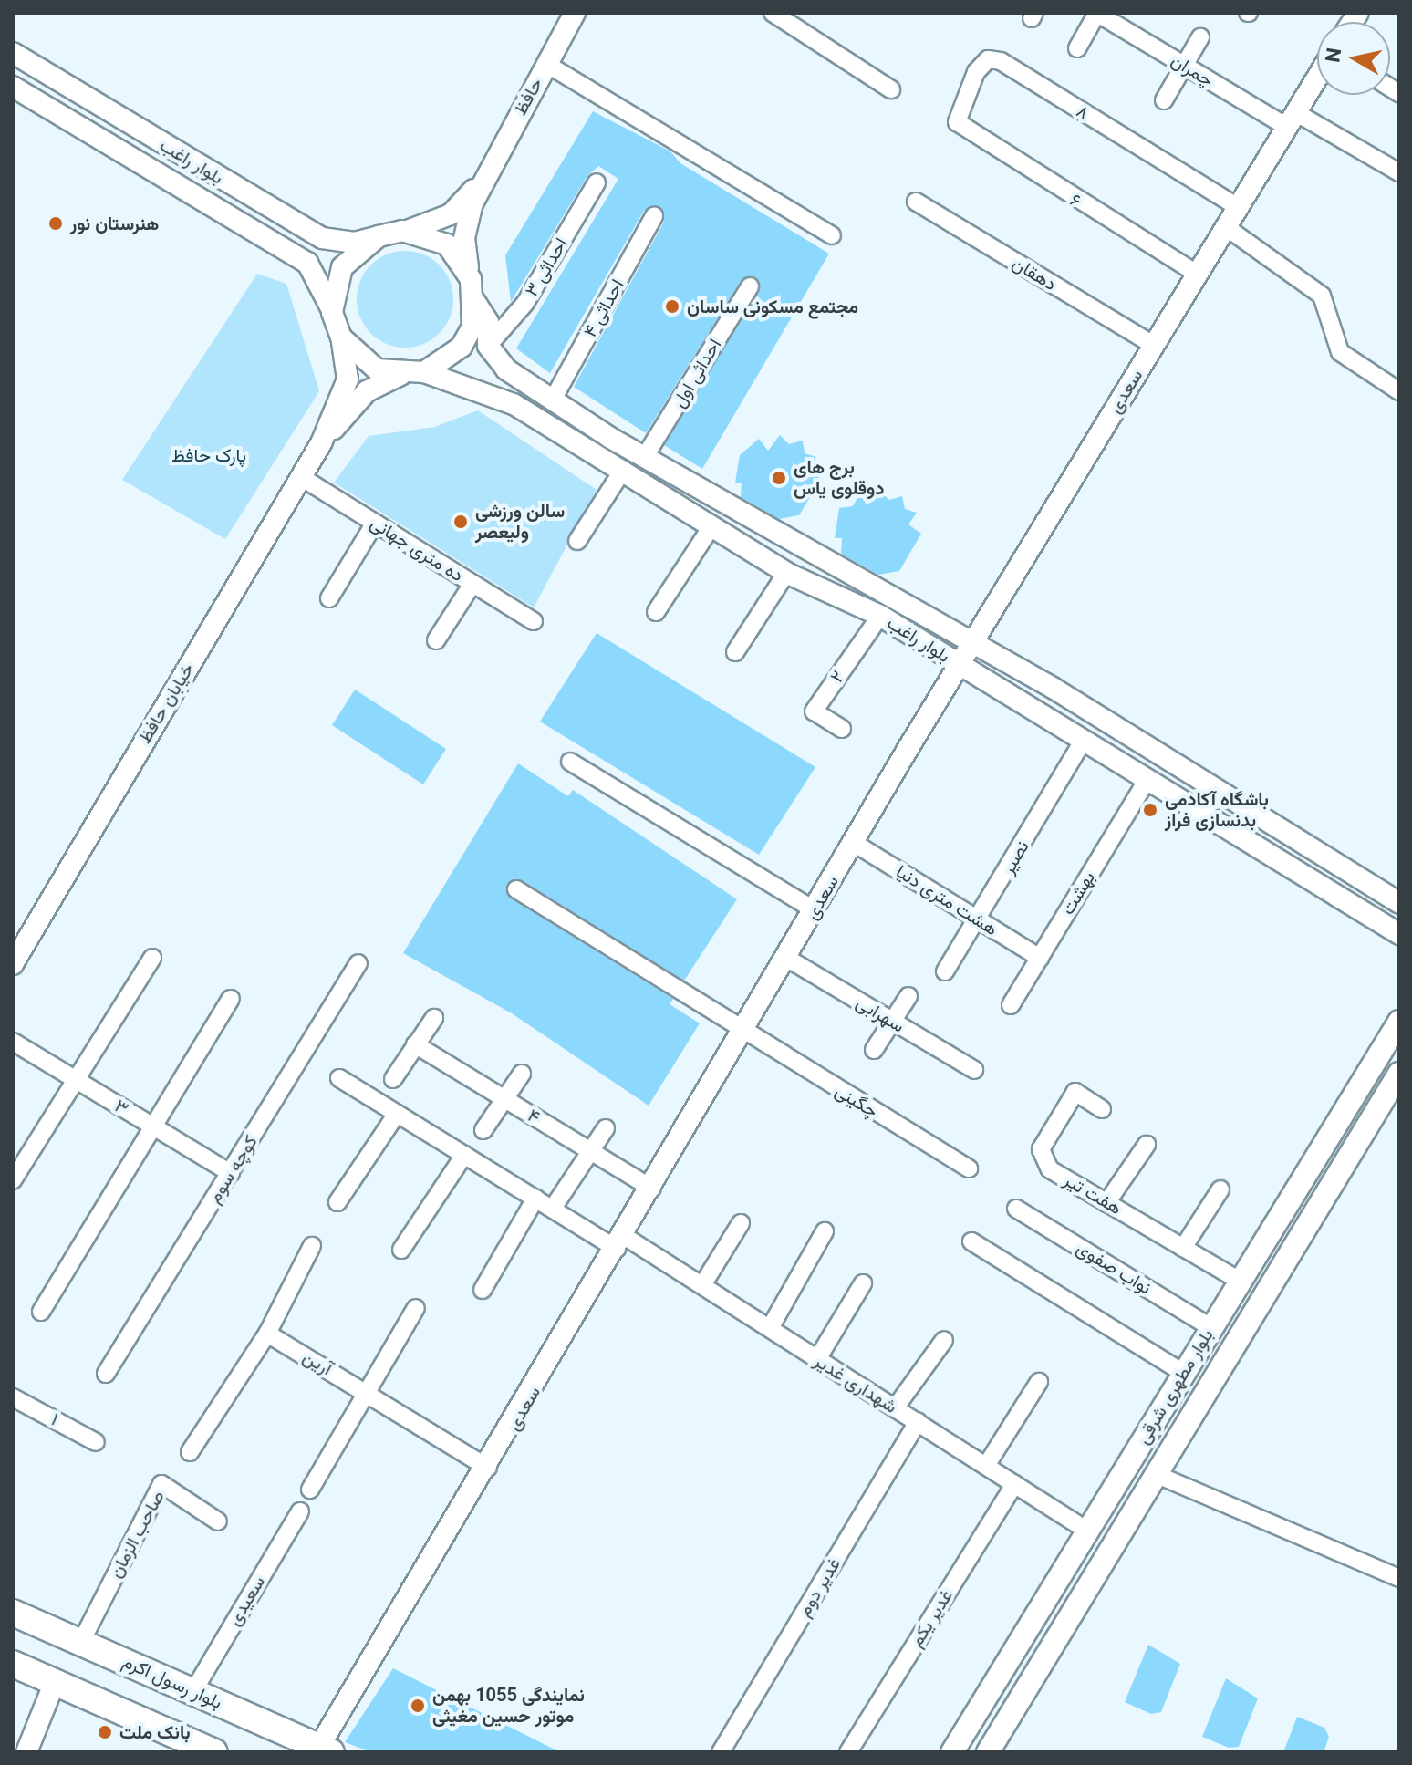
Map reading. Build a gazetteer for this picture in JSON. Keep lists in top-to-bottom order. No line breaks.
{"streets":{"main road":["بلوار مطهری شرقی","بلوار رسول اکرم"],"street":["چمران","حافظ","۸","بلوار راغب","۶","احداثی ۳","دهقان","احداثی ۴","احداثی اول","سعدی","ده متری جهانی","۲","خیابان حافظ","نصیر","بهشت","هشت متری دنیا","سهرابی","چگینی","۳","۴","کوچه سوم","هفت تیر","نواب صفوی","آرین","شهداری غدیر","۱","صاحب الزمان","غدیر دوم","سعیدی","غدیر یکم"]},"crossings":[["چمران","سعدی"],["حافظ","بلوار راغب"],["حافظ","خیابان حافظ"],["۸","۶"],["۸","سعدی"],["بلوار راغب","احداثی ۳"],["بلوار راغب","احداثی ۴"],["بلوار راغب","احداثی اول"],["بلوار راغب","سعدی"],["بلوار راغب","۲"],["بلوار راغب","خیابان حافظ"],["بلوار راغب","نصیر"],["بلوار راغب","بهشت"],["۶","سعدی"],["دهقان","سعدی"],["سعدی","هشت متری دنیا"],["سعدی","سهرابی"],["سعدی","چگینی"],["سعدی","۴"],["سعدی","آرین"],["سعدی","شهداری غدیر"],["سعدی","بلوار رسول اکرم"],["ده متری جهانی","خیابان حافظ"],["نصیر","هشت متری دنیا"],["بهشت","هشت متری دنیا"],["۳","کوچه سوم"],["هفت تیر","بلوار مطهری شرقی"],["نواب صفوی","بلوار مطهری شرقی"],["شهداری غدیر","بلوار مطهری شرقی"],["شهداری غدیر","غدیر دوم"],["شهداری غدیر","غدیر یکم"],["صاحب الزمان","بلوار رسول اکرم"],["سعیدی","بلوار رسول اکرم"]],"parks":["پارک حافظ"],"places":["هنرستان نور","مجتمع مسکونی ساسان","برج های دوقلوی یاس","سالن ورزشی ولیعصر","باشگاه آکادمی بدنسازی فراز","نمایندگی 1055 بهمن موتور حسین مغیثی","بانک ملت"],"north":"left"}
